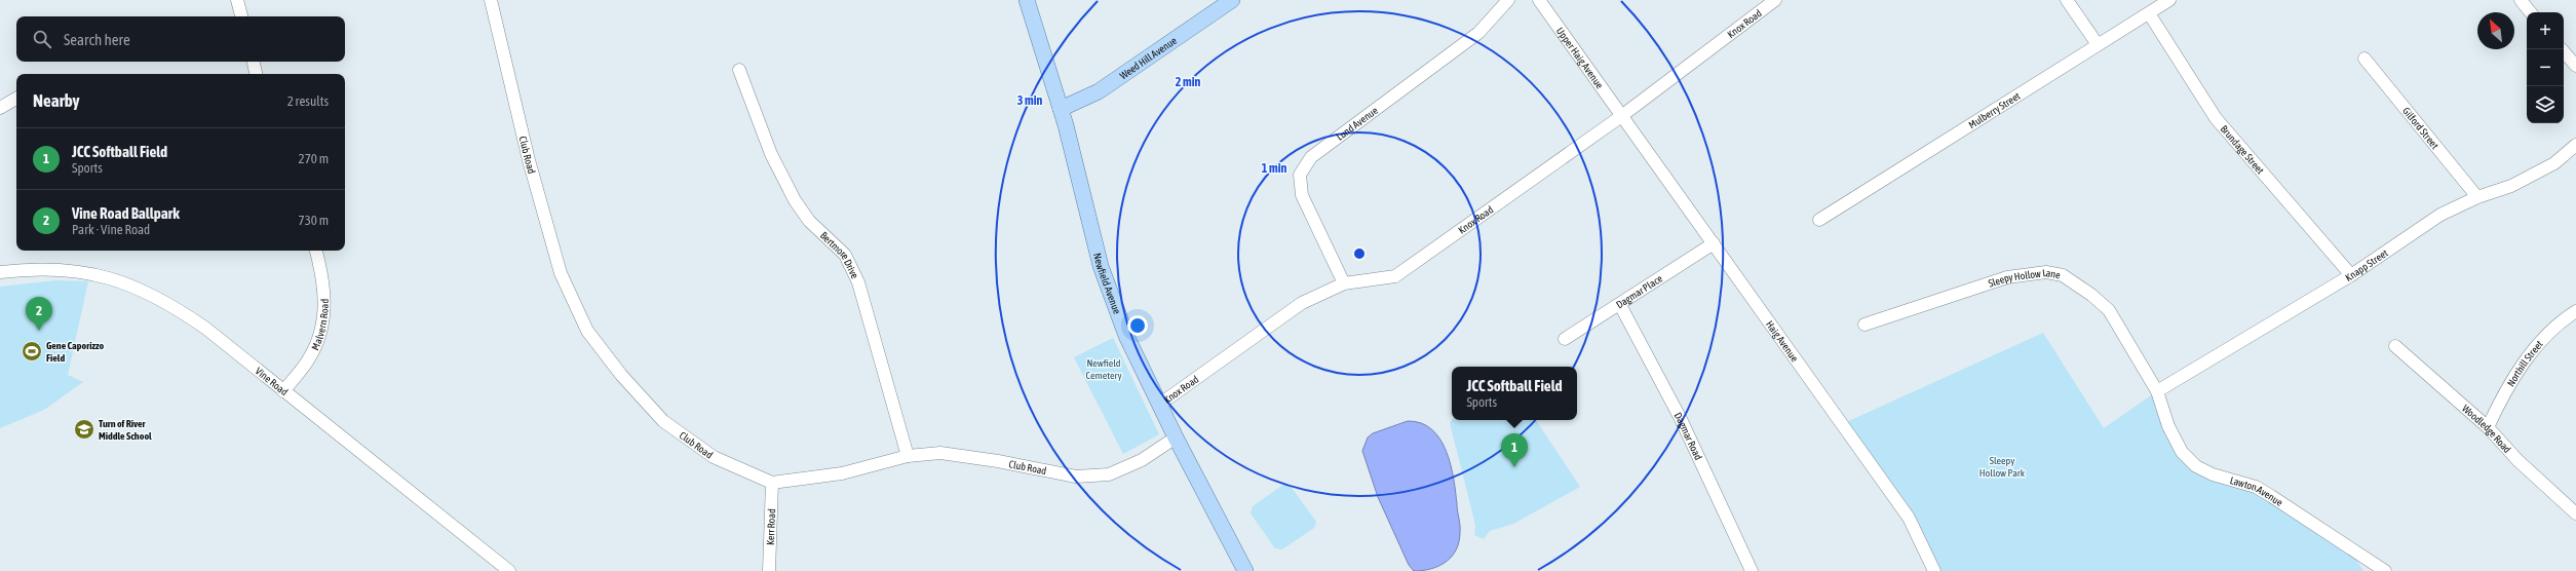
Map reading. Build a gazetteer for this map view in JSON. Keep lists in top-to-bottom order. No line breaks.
{"streets":{"main road":["Weed Hill Avenue","Newfield Avenue"],"street":["Knox Road","Upper Haig Avenue","Mulberry Street","Lund Avenue","Gilford Street","Brundage Street","Club Road","Bertmore Drive","Knapp Street","Sleepy Hollow Lane","Dagmar Place","Malvern Road","Haig Avenue","Northill Street","Vine Road","Woodledge Road","Dagmar Road","Lawton Avenue","Kerr Road"]},"crossings":[["Knox Road","Upper Haig Avenue"],["Knox Road","Lund Avenue"],["Knox Road","Newfield Avenue"],["Knox Road","Haig Avenue"],["Weed Hill Avenue","Newfield Avenue"],["Upper Haig Avenue","Haig Avenue"],["Mulberry Street","Brundage Street"],["Gilford Street","Knapp Street"],["Brundage Street","Knapp Street"],["Club Road","Bertmore Drive"],["Club Road","Newfield Avenue"],["Club Road","Kerr Road"],["Knapp Street","Sleepy Hollow Lane"],["Knapp Street","Lawton Avenue"],["Sleepy Hollow Lane","Lawton Avenue"],["Dagmar Place","Haig Avenue"],["Dagmar Place","Dagmar Road"],["Malvern Road","Vine Road"],["Northill Street","Woodledge Road"]],"parks":["Newfield Cemetery","Sleepy Hollow Park"],"places":{"sports":["Gene Caporizzo Field"],"school or university":["Turn of River Middle School"]},"north":"top left","page":{"map_buttons":["+","−"],"search":"Search here","heading":["Nearby","2 results"],"list":[{"mark":"1","name":"JCC Softball Field","note":"Sports","value":"270 m"},{"mark":"2","name":"Vine Road Ballpark","note":"Park · Vine Road","value":"730 m"}],"pins":["2","1"],"popup":["JCC Softball Field","Sports"]},"rings":["2 min","3 min","1 min"]}
